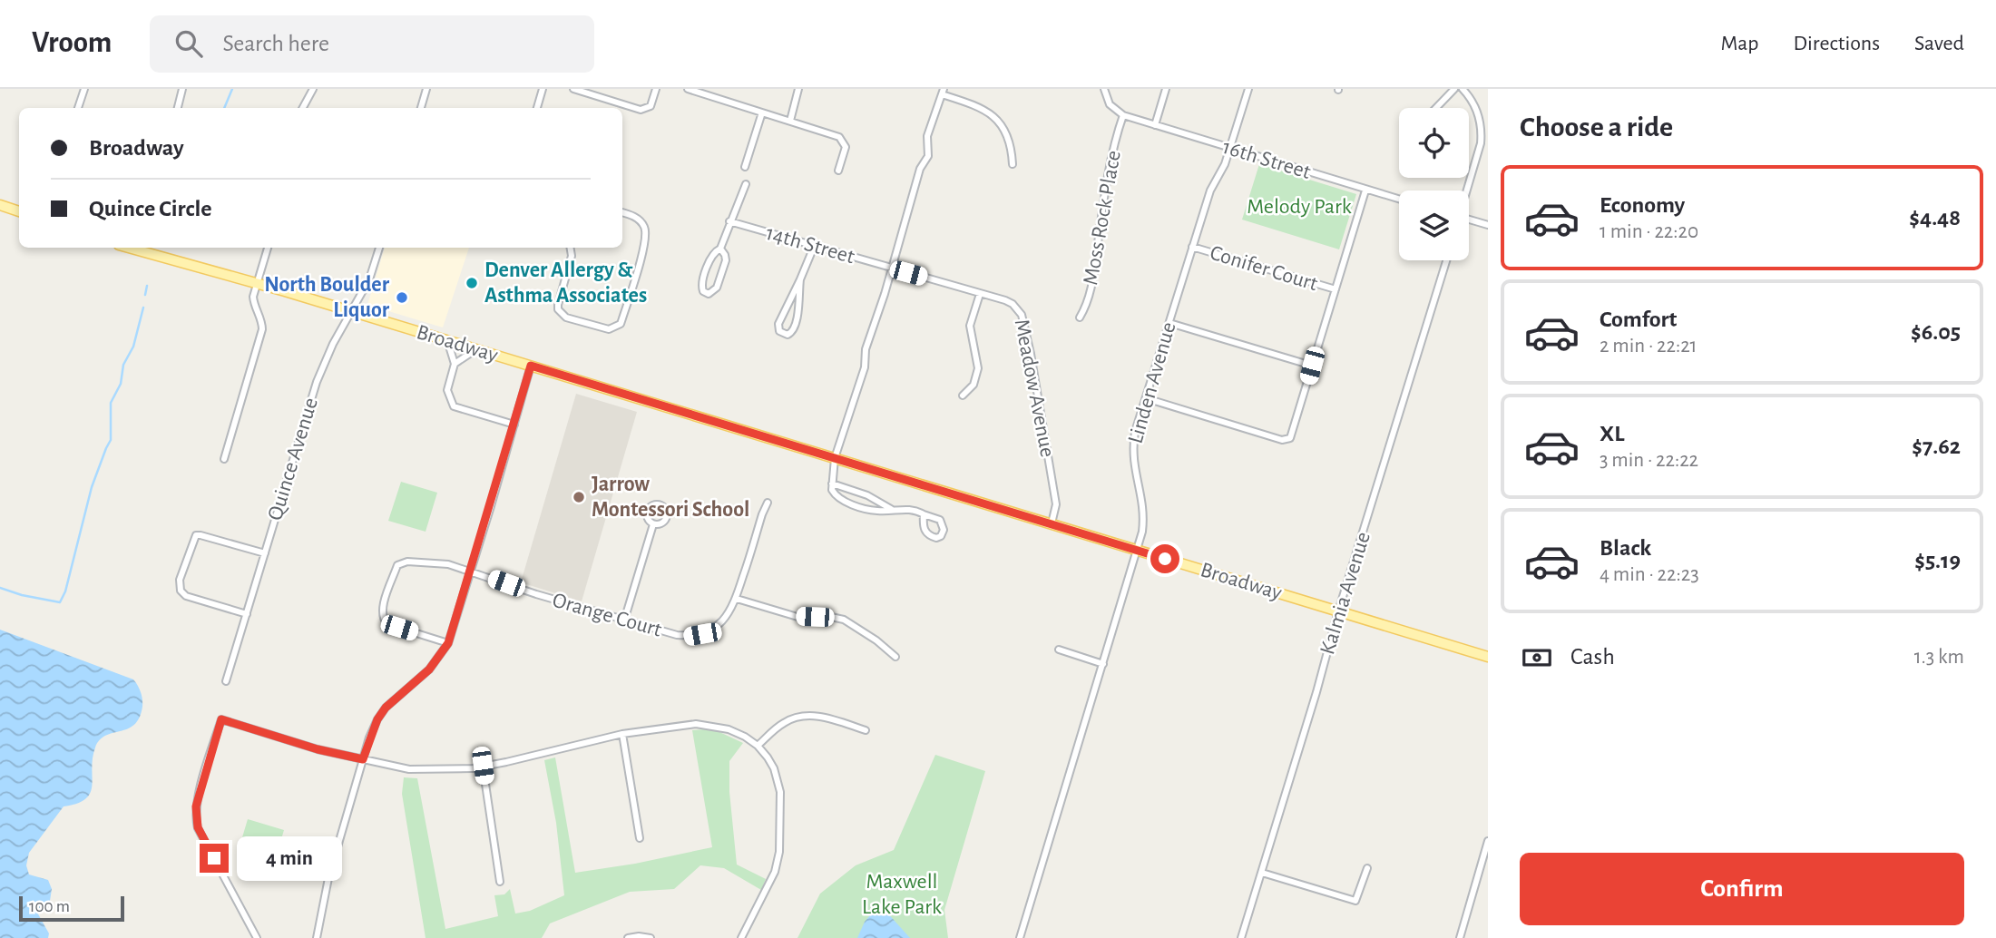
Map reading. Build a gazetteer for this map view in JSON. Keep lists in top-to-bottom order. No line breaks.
{"streets":{"main road":["Broadway"],"street":["16th Street","Moss Rock Place","14th Street","Conifer Court","Linden Avenue","Meadow Avenue","Quince Avenue","Kalmia Avenue","Orange Court"]},"crossings":[["16th Street","Moss Rock Place"],["16th Street","Linden Avenue"],["14th Street","Meadow Avenue"],["Conifer Court","Linden Avenue"],["Broadway","Linden Avenue"],["Broadway","Meadow Avenue"],["Broadway","Quince Avenue"],["Broadway","Kalmia Avenue"]],"parks":["Melody Park","Maxwell Lake Park"],"places":["Denver Allergy & Asthma Associates","North Boulder Liquor","Jarrow Montessori School"],"scale_bar":"100 m","page":{"header":"Vroom","search":"Search here","nav":["Map","Directions","Saved"],"heading":"Choose a ride","banner":["Broadway","Quince Circle"],"list":[{"name":"Economy","note":"1 min · 22:20","value":"$4.48"},{"name":"Comfort","note":"2 min · 22:21","value":"$6.05"},{"name":"XL","note":"3 min · 22:22","value":"$7.62"},{"name":"Black","note":"4 min · 22:23","value":"$5.19"}],"pay":["Cash","1.3 km"],"bubble":"4 min","buttons":"Confirm","scale":"100 m"}}
